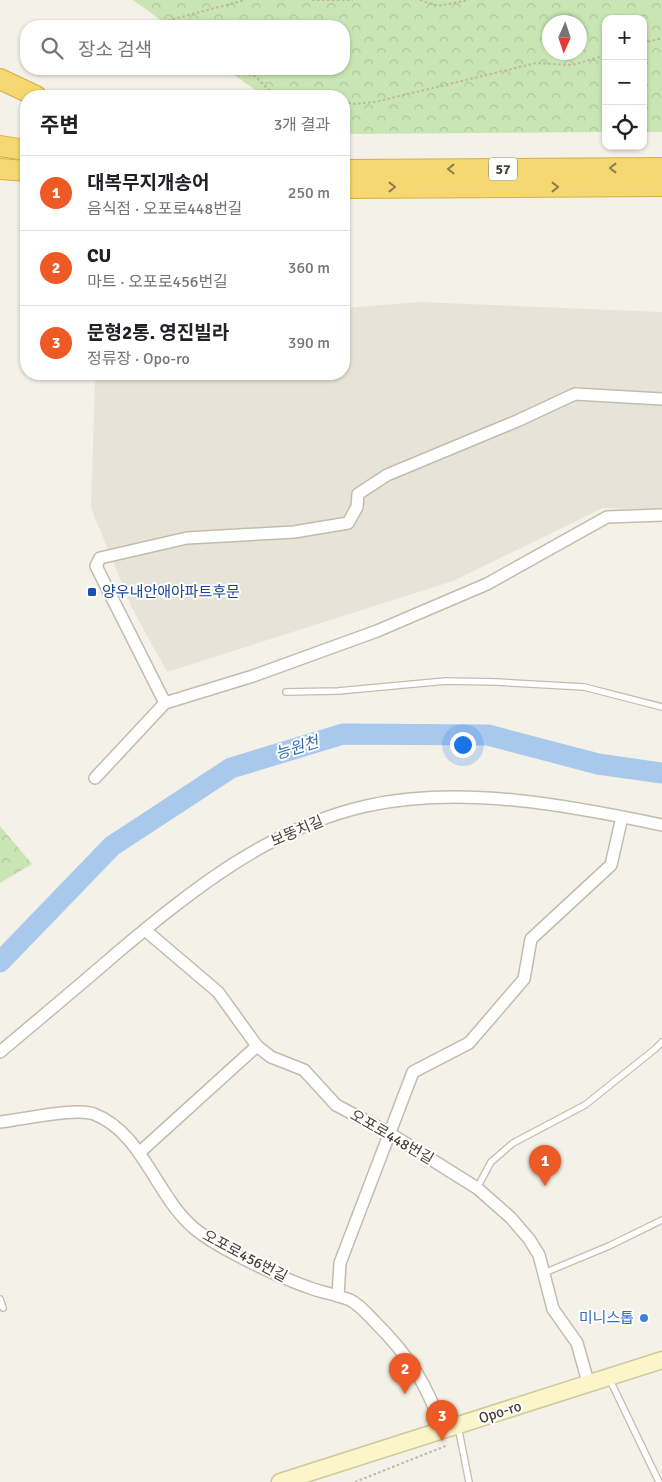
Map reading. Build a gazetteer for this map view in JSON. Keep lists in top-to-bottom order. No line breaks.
{"streets":{"highway":["57"],"street":["보뚱치길","오포로448번길","오포로456번길","Opo-ro"]},"crossings":[["보뚱치길","오포로448번길"],["오포로448번길","Opo-ro"],["오포로456번길","Opo-ro"]],"water":["능원천"],"places":{"transit":["양우내안애아파트후문"],"other":["미니스톱"]},"north":"bottom","page":{"map_buttons":["+","−"],"search":"장소 검색","heading":["주변","3개 결과"],"list":[{"mark":"1","name":"대복무지개송어","note":"음식점 · 오포로448번길","value":"250 m"},{"mark":"2","name":"CU","note":"마트 · 오포로456번길","value":"360 m"},{"mark":"3","name":"문형2통. 영진빌라","note":"정류장 · Opo-ro","value":"390 m"}],"pins":["1","2","3"]}}
